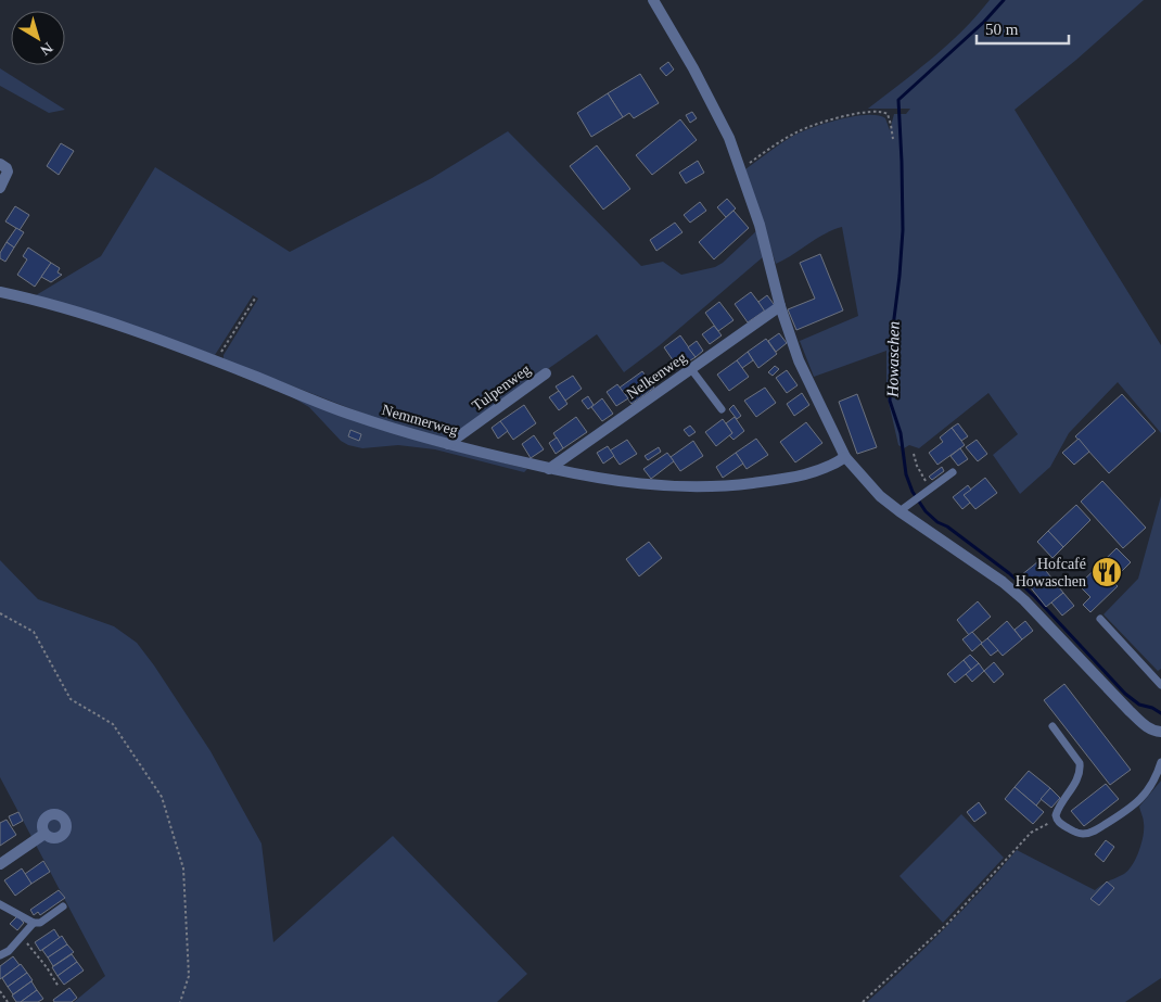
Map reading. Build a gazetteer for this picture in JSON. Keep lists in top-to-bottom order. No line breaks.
{"streets":{"street":["Nelkenweg","Tulpenweg","Nemmerweg"]},"crossings":[["Nelkenweg","Nemmerweg"],["Tulpenweg","Nemmerweg"]],"water":["Howaschen"],"places":{"restaurant":["Hofcafé Howaschen"]},"scale_bar":"50 m","north":"bottom right"}
